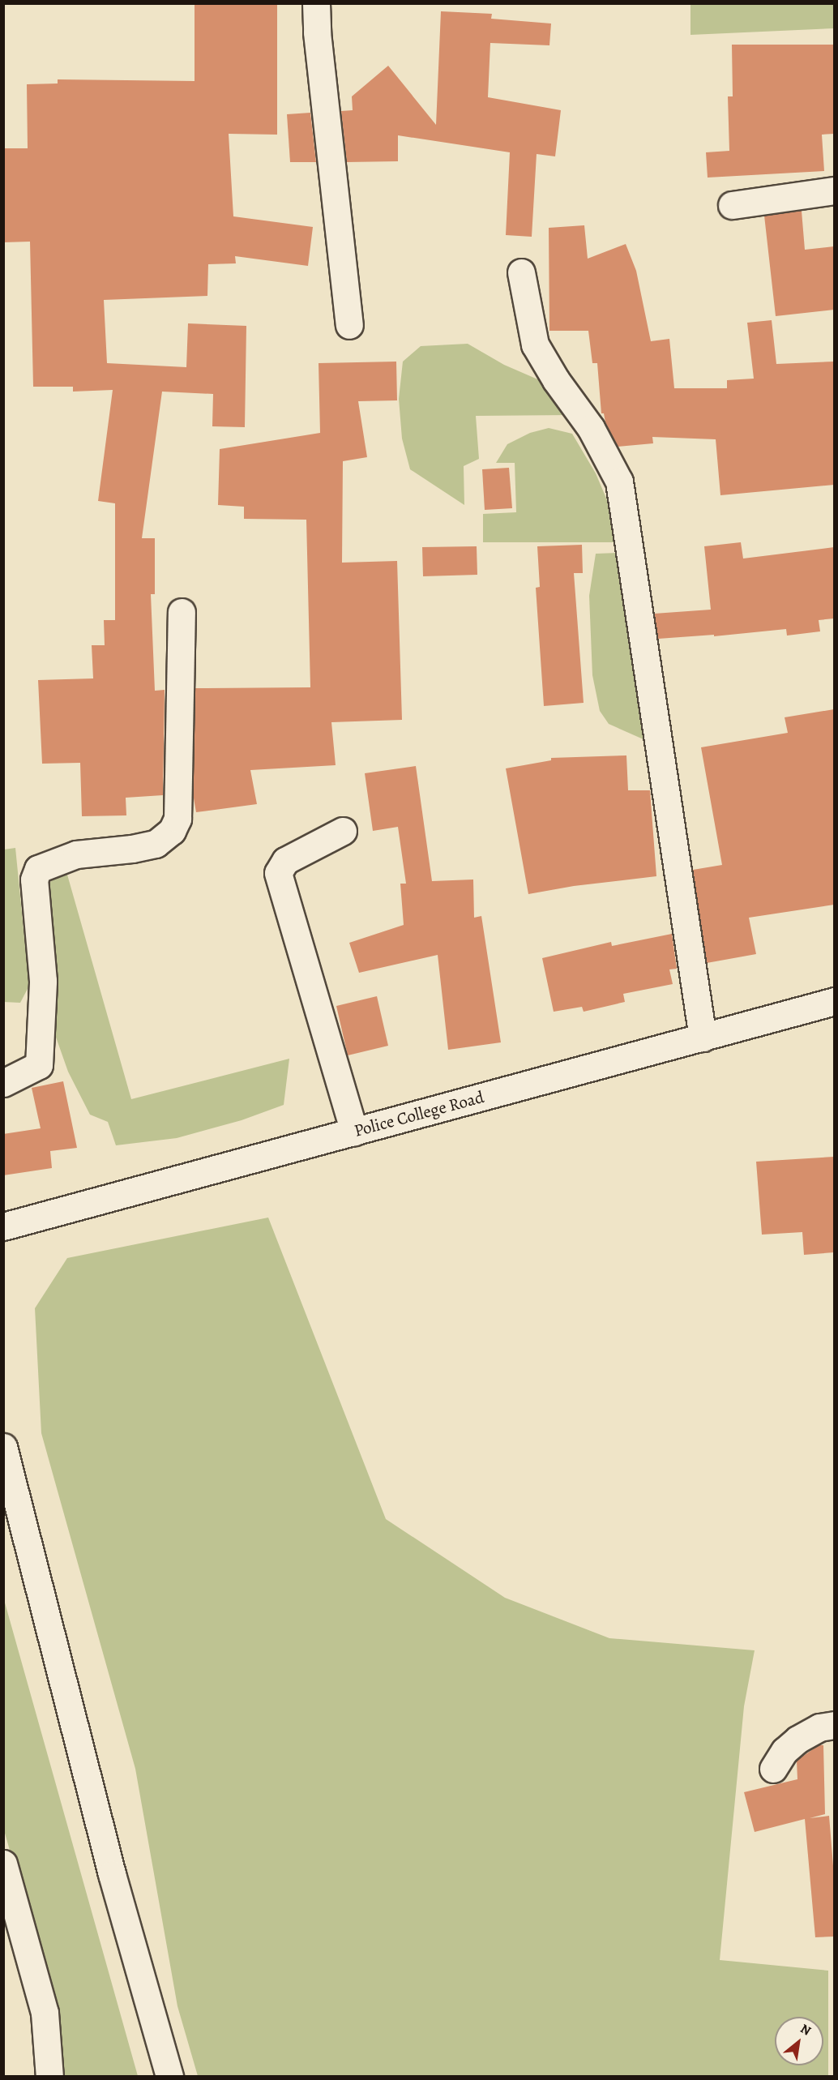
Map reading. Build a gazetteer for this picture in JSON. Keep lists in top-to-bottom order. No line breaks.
{"streets":{"street":["Police College Road"]},"north":"top right"}
